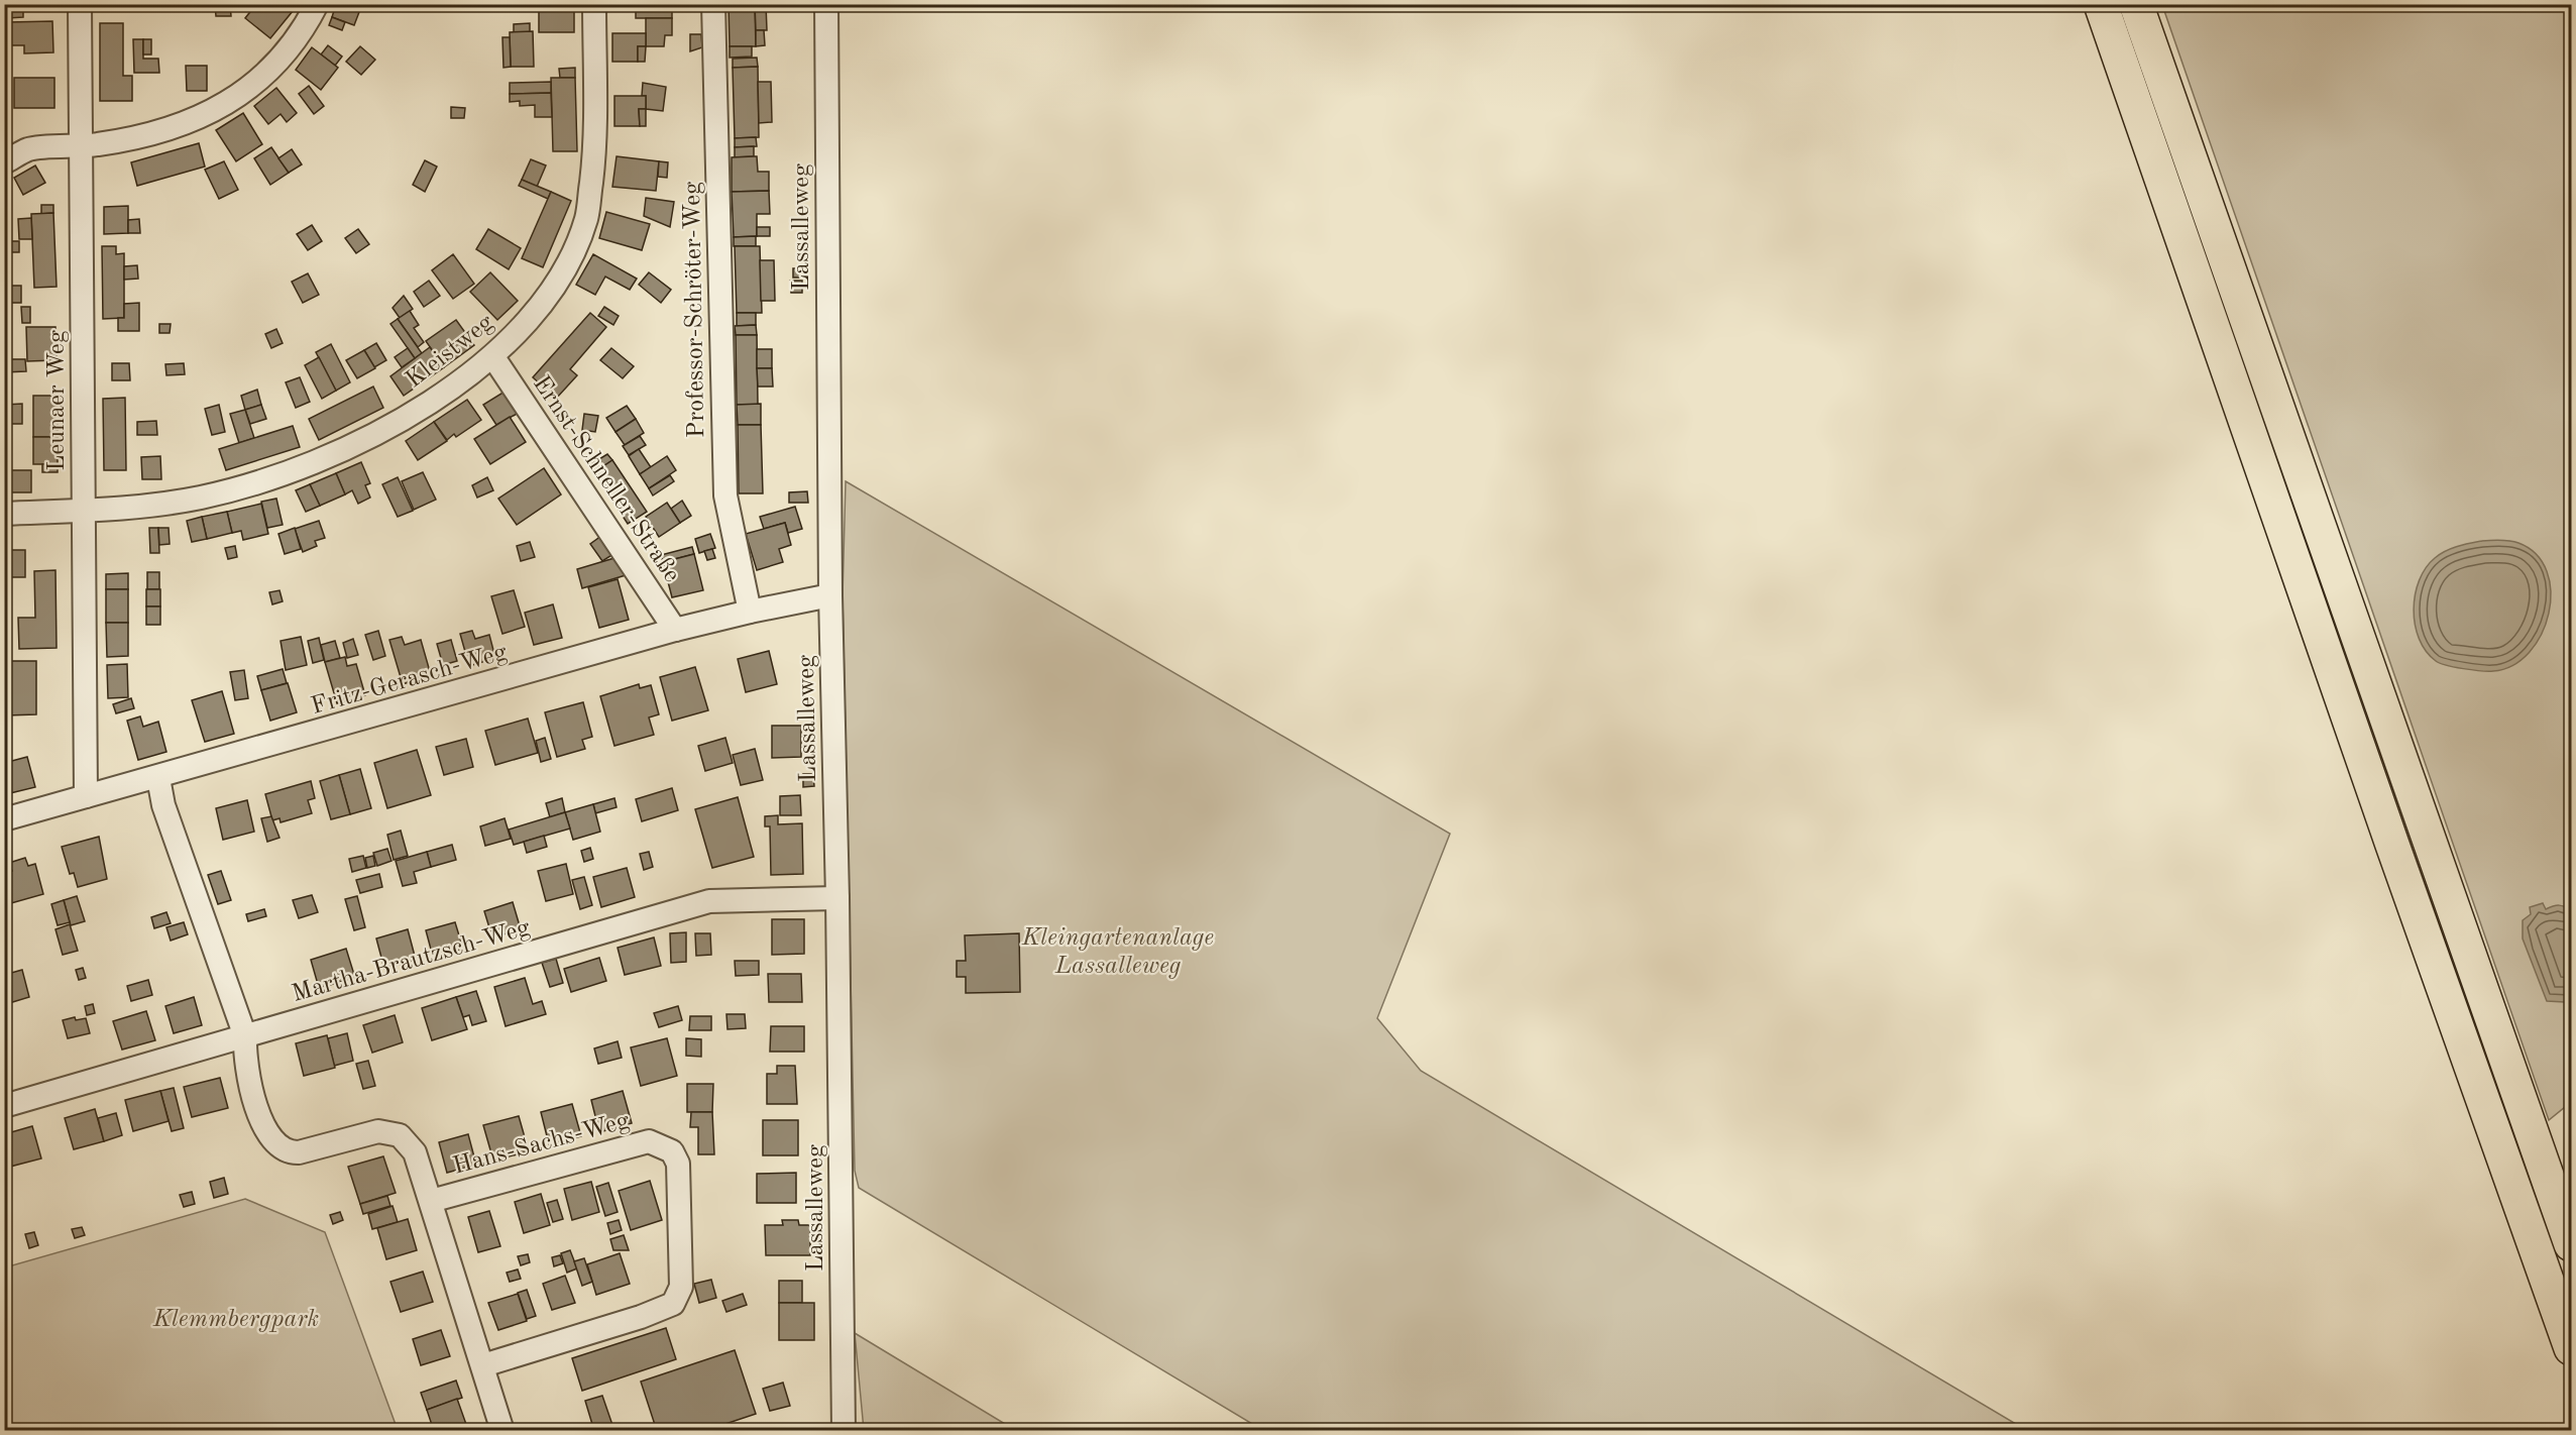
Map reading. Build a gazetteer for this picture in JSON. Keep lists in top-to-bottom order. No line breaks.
{"streets":{"street":["Lassalleweg","Professor-Schröter-Weg","Kleistweg","Leunaer Weg","Ernst-Schneller-Straße","Fritz-Gerasch-Weg","Martha-Brautzsch-Weg","Hans-Sachs-Weg"]},"crossings":[["Lassalleweg","Fritz-Gerasch-Weg"],["Lassalleweg","Martha-Brautzsch-Weg"],["Professor-Schröter-Weg","Fritz-Gerasch-Weg"],["Kleistweg","Leunaer Weg"],["Kleistweg","Ernst-Schneller-Straße"],["Leunaer Weg","Fritz-Gerasch-Weg"],["Ernst-Schneller-Straße","Fritz-Gerasch-Weg"],["Fritz-Gerasch-Weg","Hans-Sachs-Weg"],["Martha-Brautzsch-Weg","Hans-Sachs-Weg"]],"parks":["Kleingartenanlage Lassalleweg","Klemmbergpark"]}
